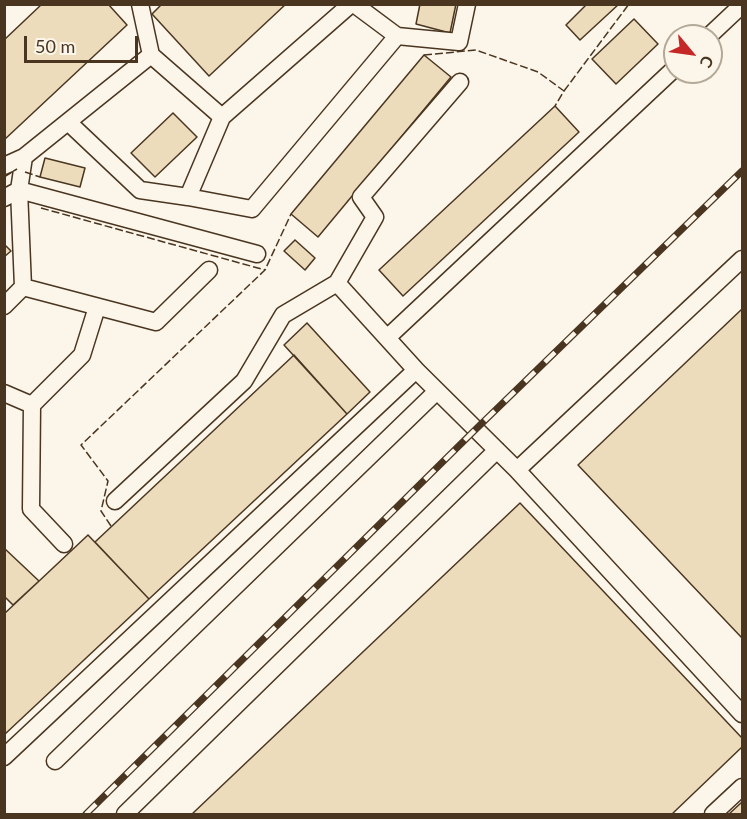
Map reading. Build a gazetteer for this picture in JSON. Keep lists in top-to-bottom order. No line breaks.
{"scale_bar":"50 m","north":"bottom right"}
